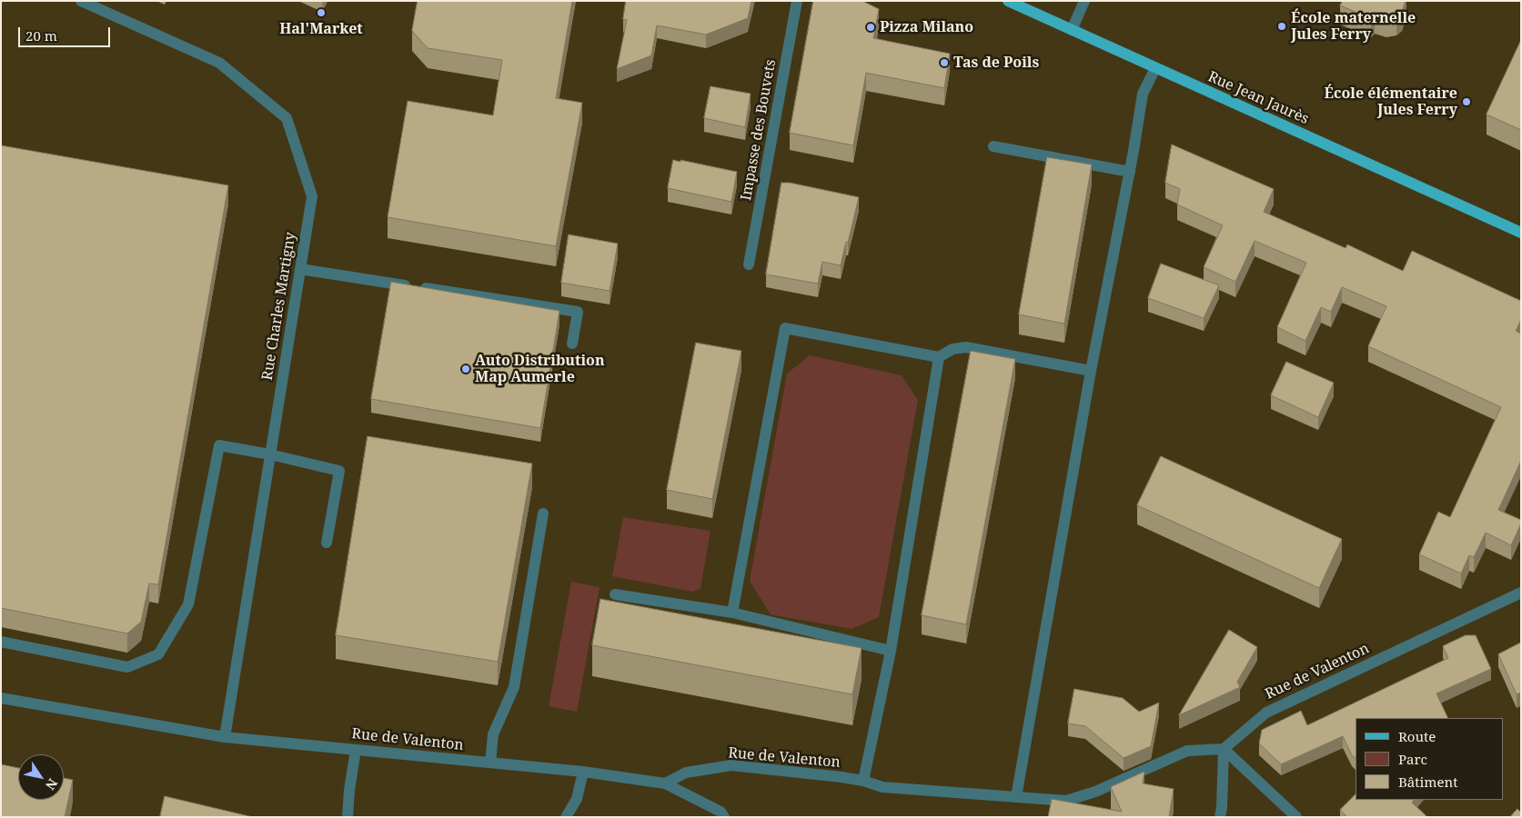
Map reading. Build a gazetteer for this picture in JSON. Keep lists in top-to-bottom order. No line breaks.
{"streets":{"main road":["Rue Jean Jaurès"],"street":["Impasse des Bouvets","Rue Charles Martigny","Rue de Valenton"]},"crossings":[["Rue Charles Martigny","Rue de Valenton"]],"places":["Hal'Market","École maternelle Jules Ferry","Pizza Milano","Tas de Poils","École élémentaire Jules Ferry","Auto Distribution Map Aumerle"],"legend":["Route","Parc","Bâtiment"],"scale_bar":"20 m","north":"bottom right"}
